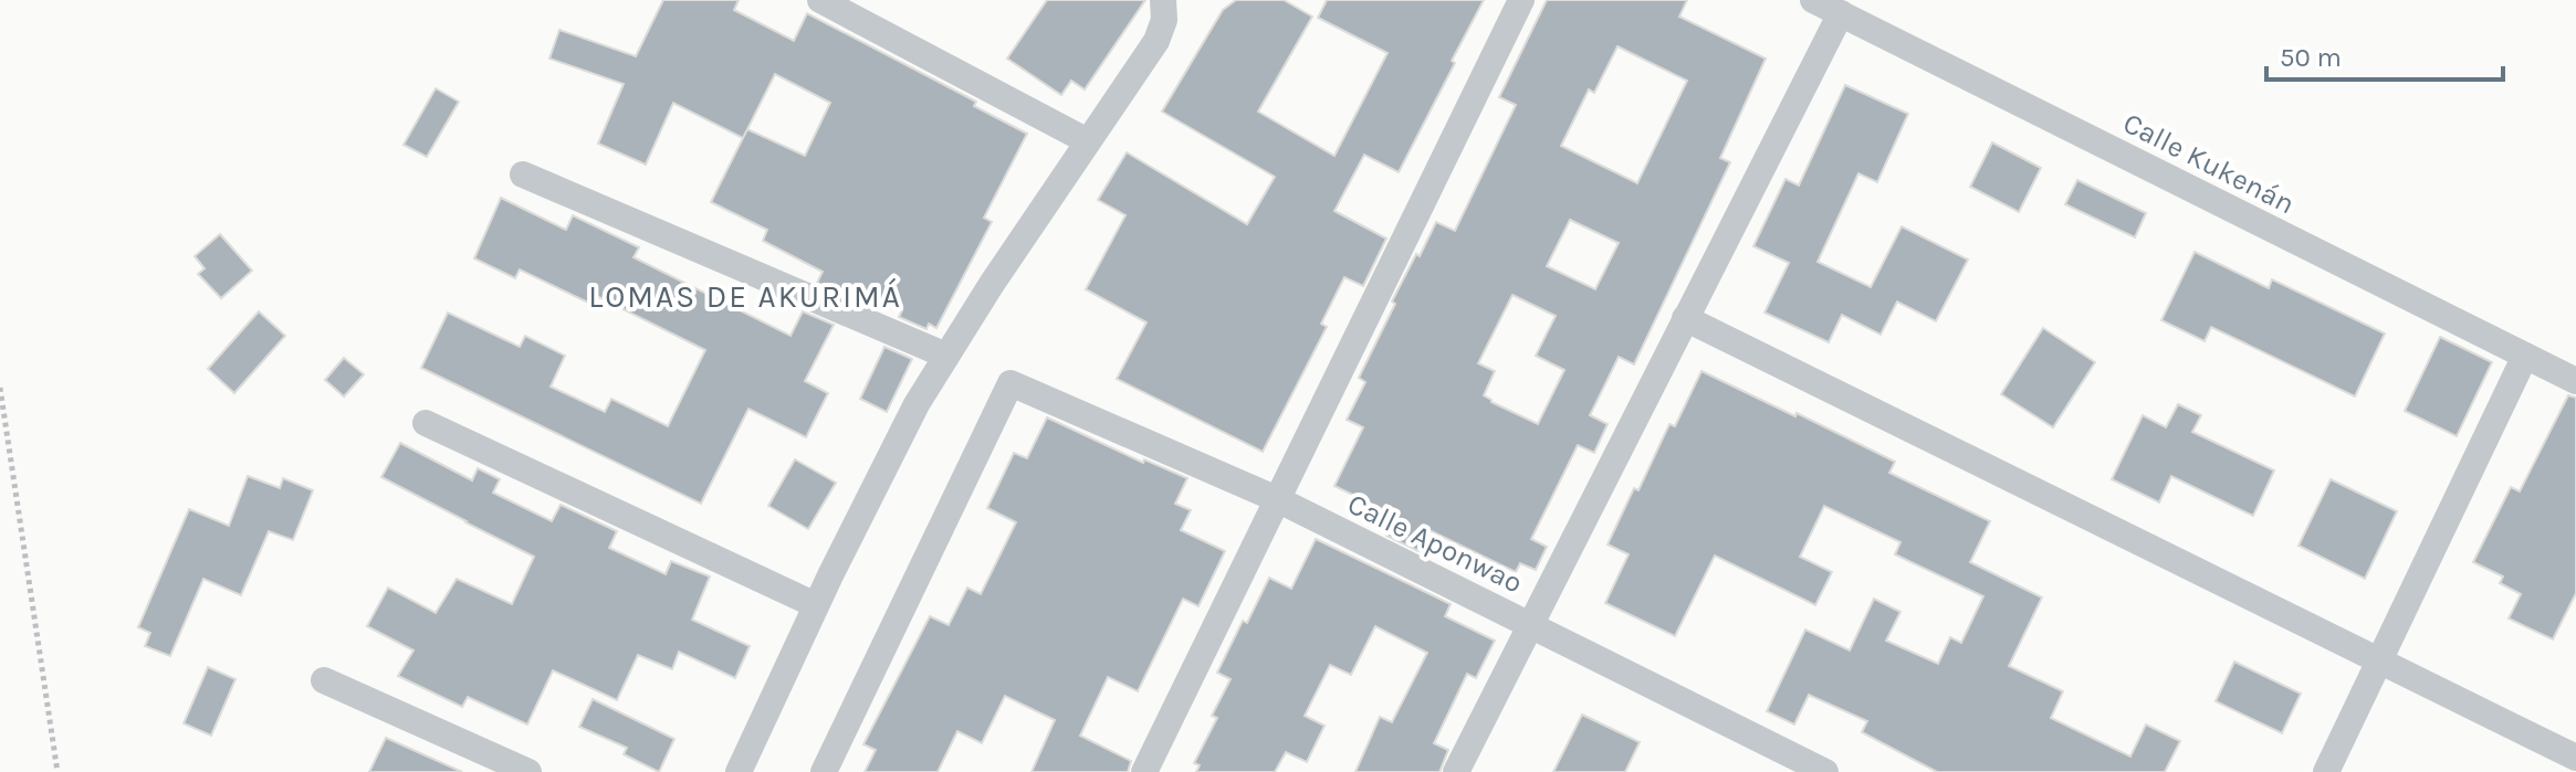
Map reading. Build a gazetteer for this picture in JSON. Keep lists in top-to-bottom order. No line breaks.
{"streets":{"street":["Calle Kukenán","Calle Aponwao"]},"districts":["LOMAS DE AKURIMÁ"],"scale_bar":"50 m"}
